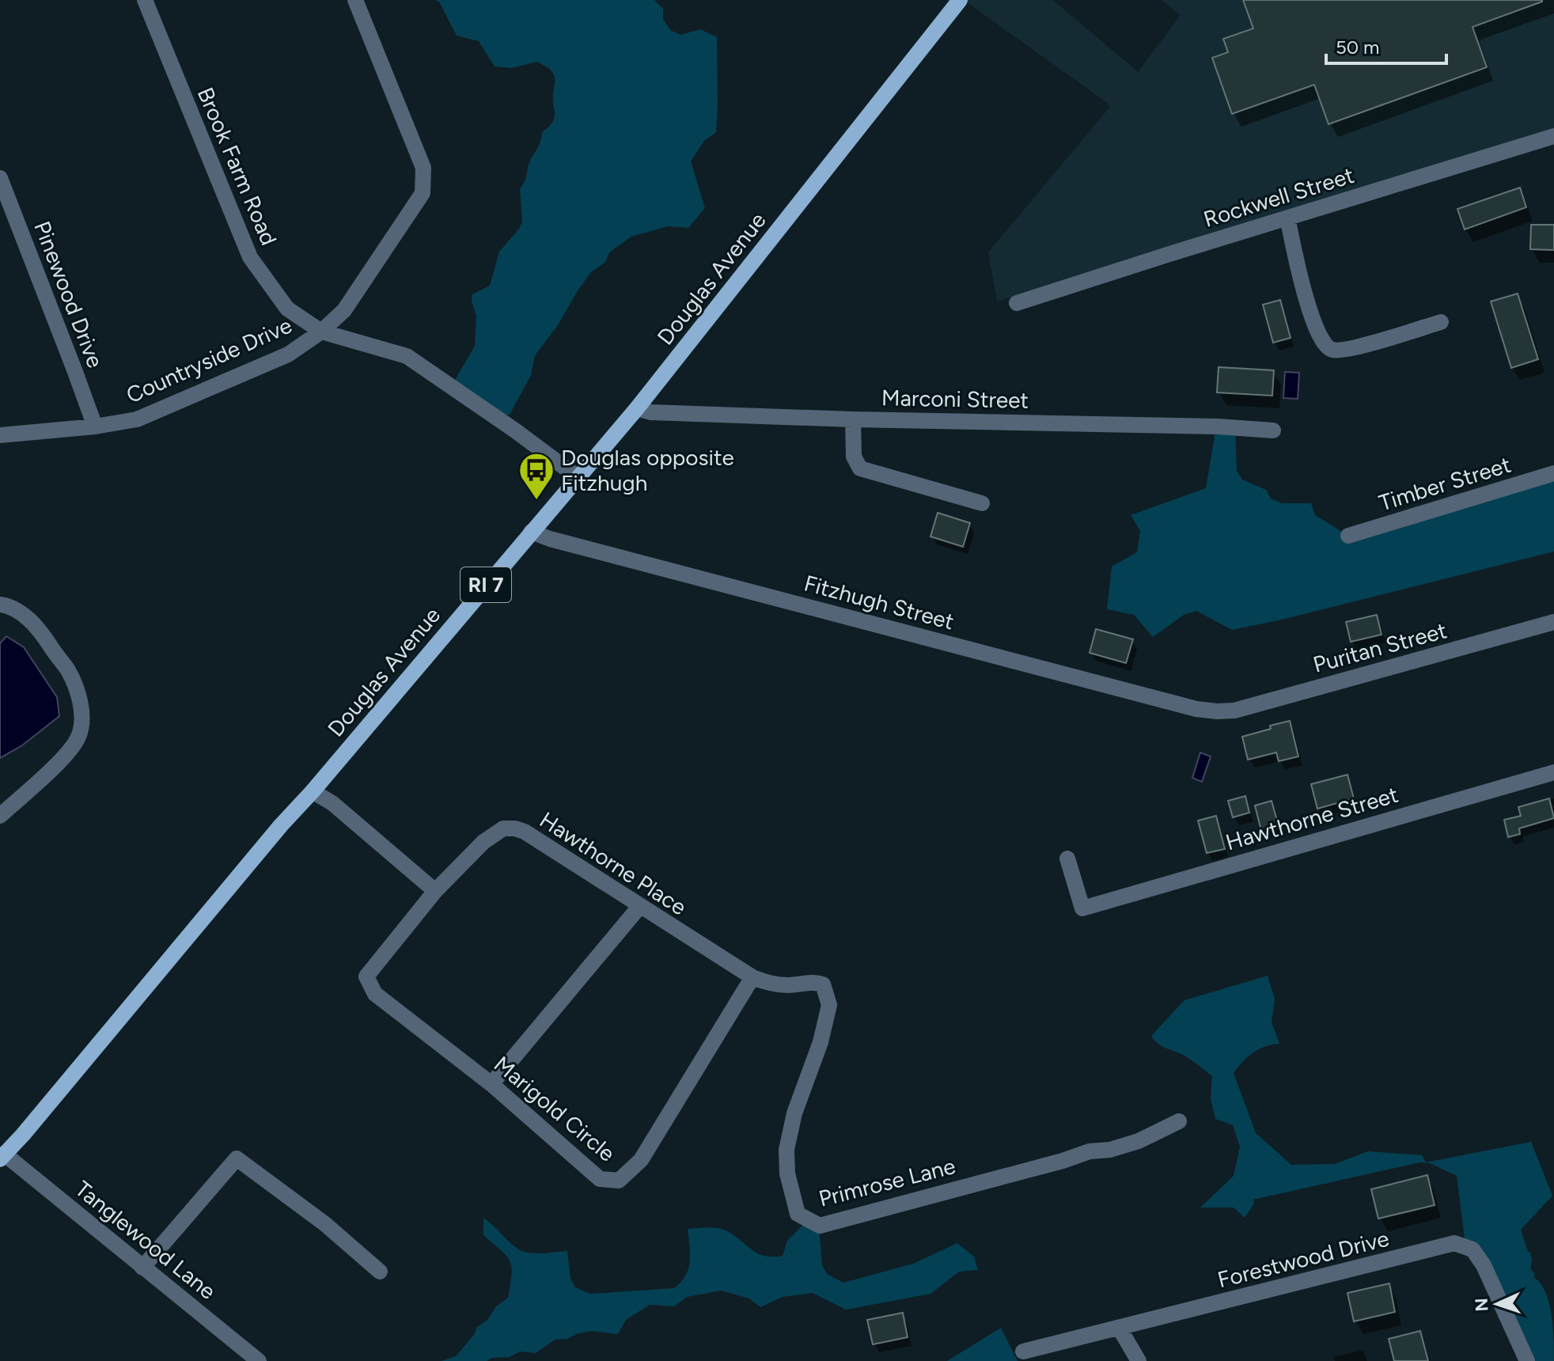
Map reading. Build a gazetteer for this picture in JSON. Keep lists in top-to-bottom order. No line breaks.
{"streets":{"main road":["Douglas Avenue","RI 7"],"street":["Brook Farm Road","Rockwell Street","Pinewood Drive","Countryside Drive","Marconi Street","Timber Street","Fitzhugh Street","Puritan Street","Hawthorne Street","Hawthorne Place","Marigold Circle","Primrose Lane","Tanglewood Lane","Forestwood Drive"]},"crossings":[["Brook Farm Road","Douglas Avenue"],["Brook Farm Road","Countryside Drive"],["Douglas Avenue","Marconi Street"],["Douglas Avenue","Fitzhugh Street"],["Douglas Avenue","Tanglewood Lane"],["Pinewood Drive","Countryside Drive"],["Fitzhugh Street","Puritan Street"],["Hawthorne Place","Marigold Circle"],["Hawthorne Place","Primrose Lane"]],"places":{"bus stop":["Douglas opposite Fitzhugh"]},"scale_bar":"50 m","north":"left"}
